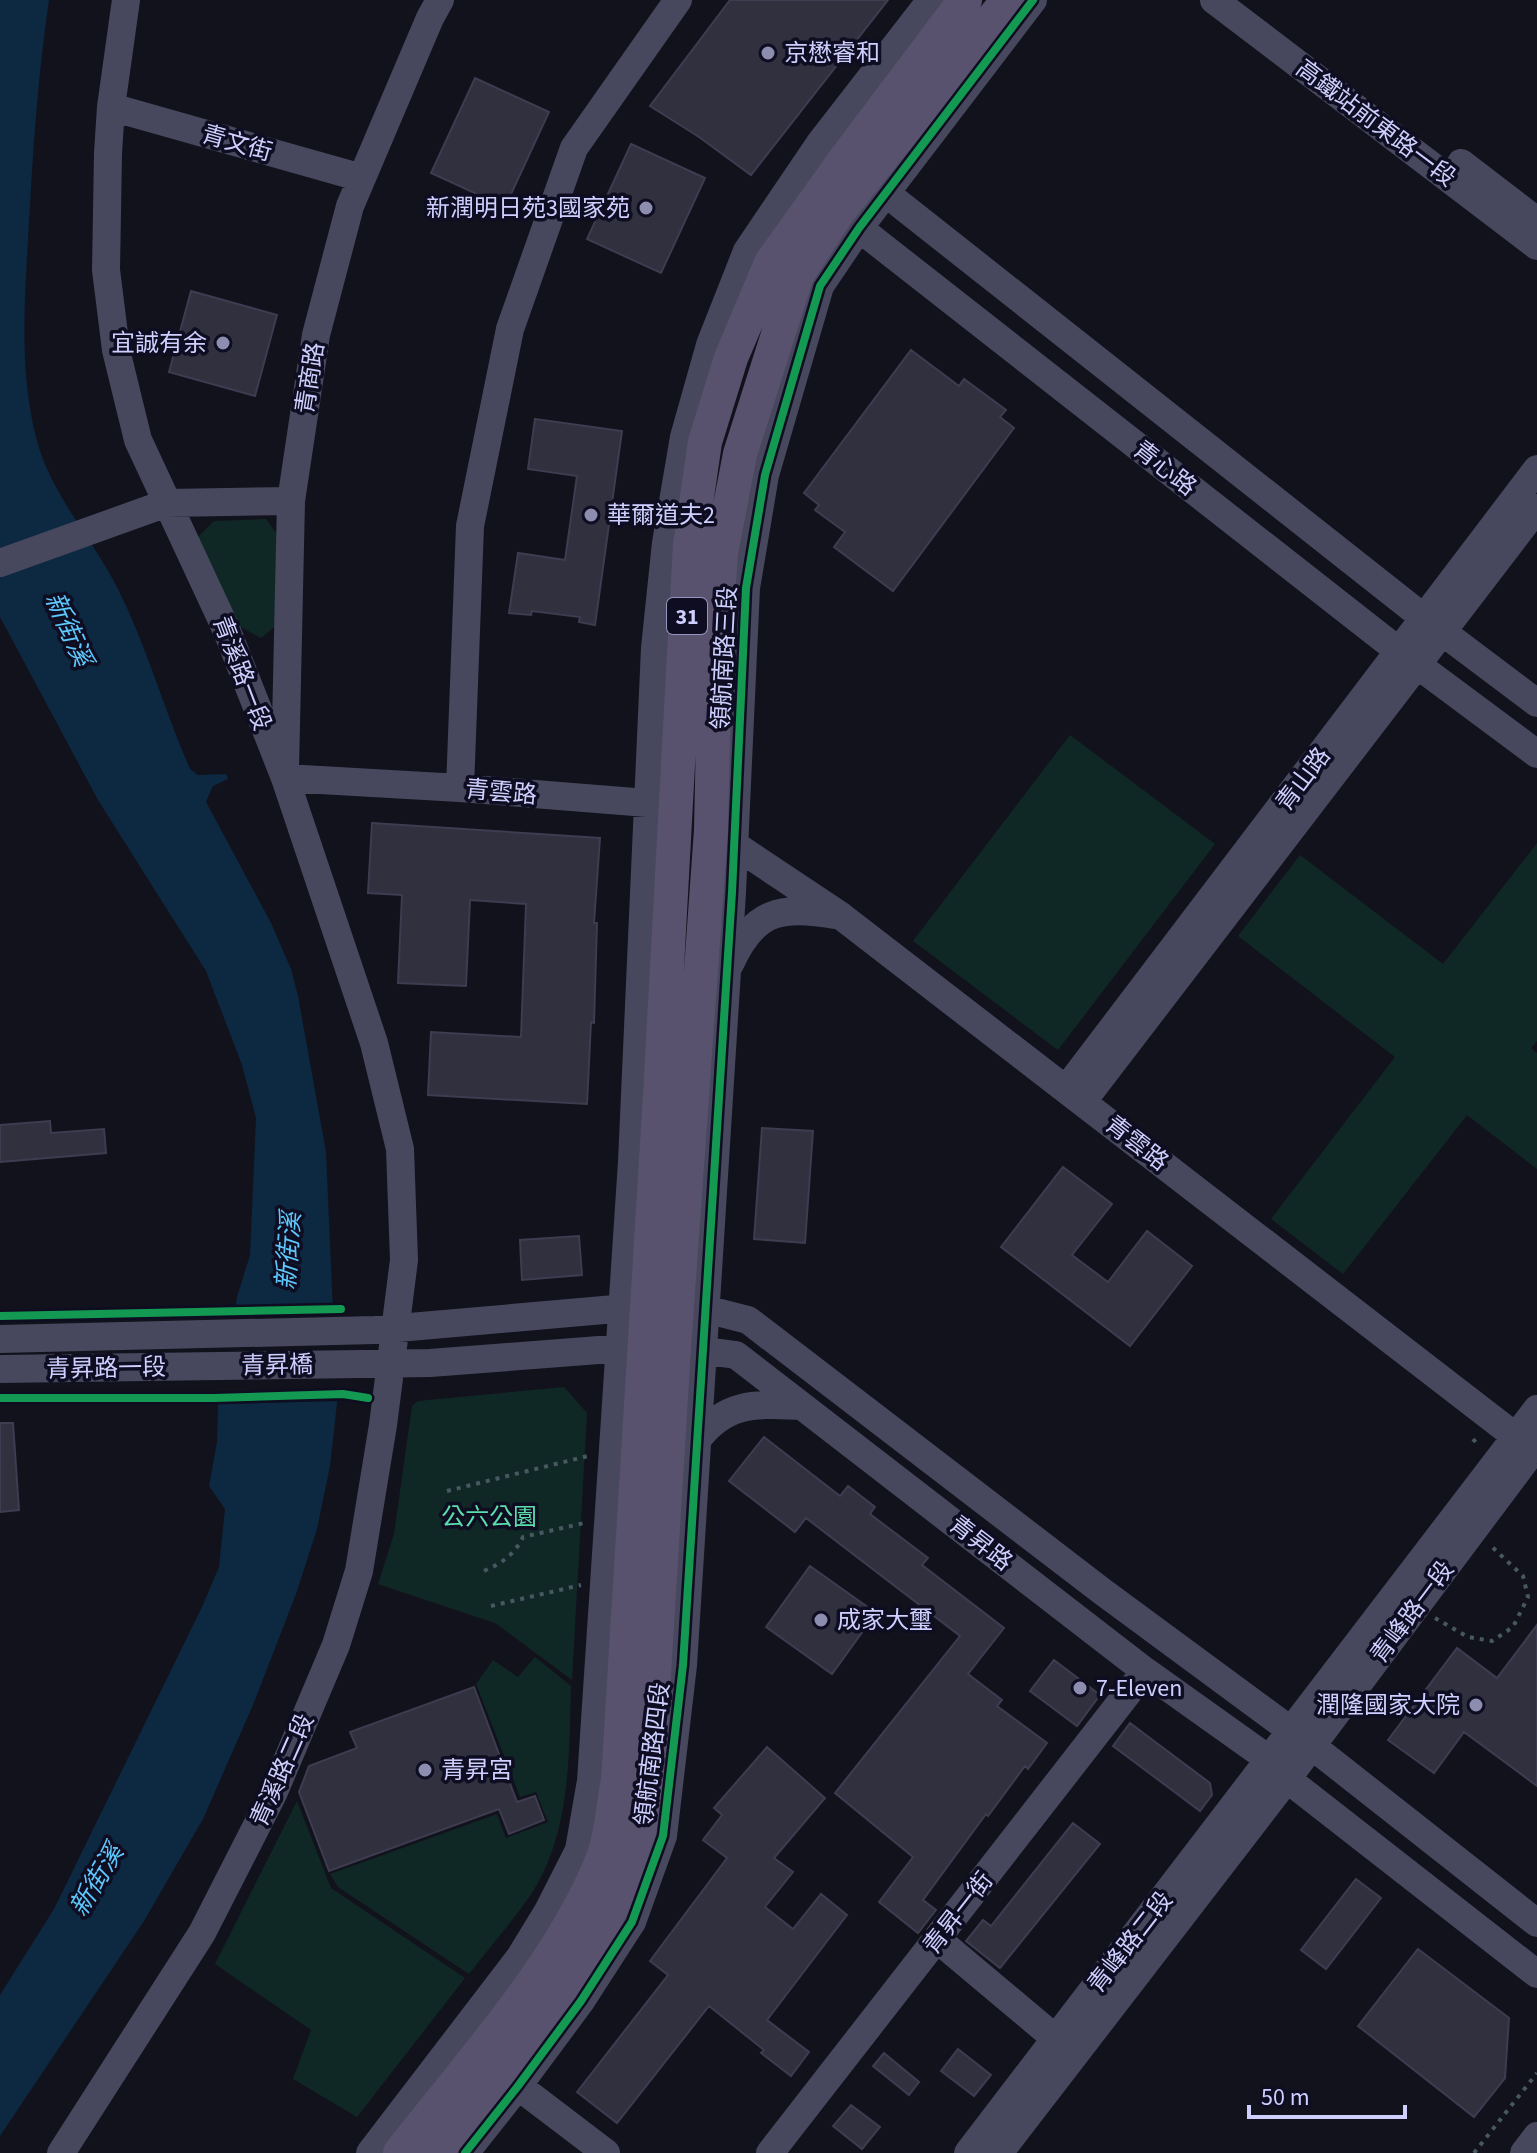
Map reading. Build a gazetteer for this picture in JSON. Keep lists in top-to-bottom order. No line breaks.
{"streets":{"main road":["31","領航南路三段","領航南路四段"],"street":["高鐵站前東路一段","青文街","青商路","青心路","青溪路一段","青山路","青雲路","青昇橋","青昇路一段","青昇路","青峰路一段","青溪路二段","青昇一街","青峰路二段"]},"crossings":[["青文街","青商路"],["青文街","青溪路一段"],["青商路","青溪路一段"],["青商路","青雲路"],["青心路","領航南路三段"],["青心路","青山路"],["領航南路三段","青雲路"],["領航南路三段","青昇路"],["領航南路三段","領航南路四段"],["青溪路一段","青雲路"],["青溪路一段","青昇路"],["青溪路一段","青溪路二段"],["青山路","青雲路"],["青雲路","青峰路一段"],["青昇橋","青昇路一段"],["青昇橋","青昇路"],["青昇路","青峰路一段"],["青昇路","領航南路四段"],["青昇路","青溪路二段"],["青昇路","青昇一街"],["青昇路","青峰路二段"],["青峰路一段","青峰路二段"]],"water":["新街溪"],"parks":["公六公園"],"places":["京懋睿和","新潤明日苑3國家苑","宜誠有余","華爾道夫2","成家大璽","7-Eleven","潤隆國家大院","青昇宮"],"scale_bar":"50 m"}
